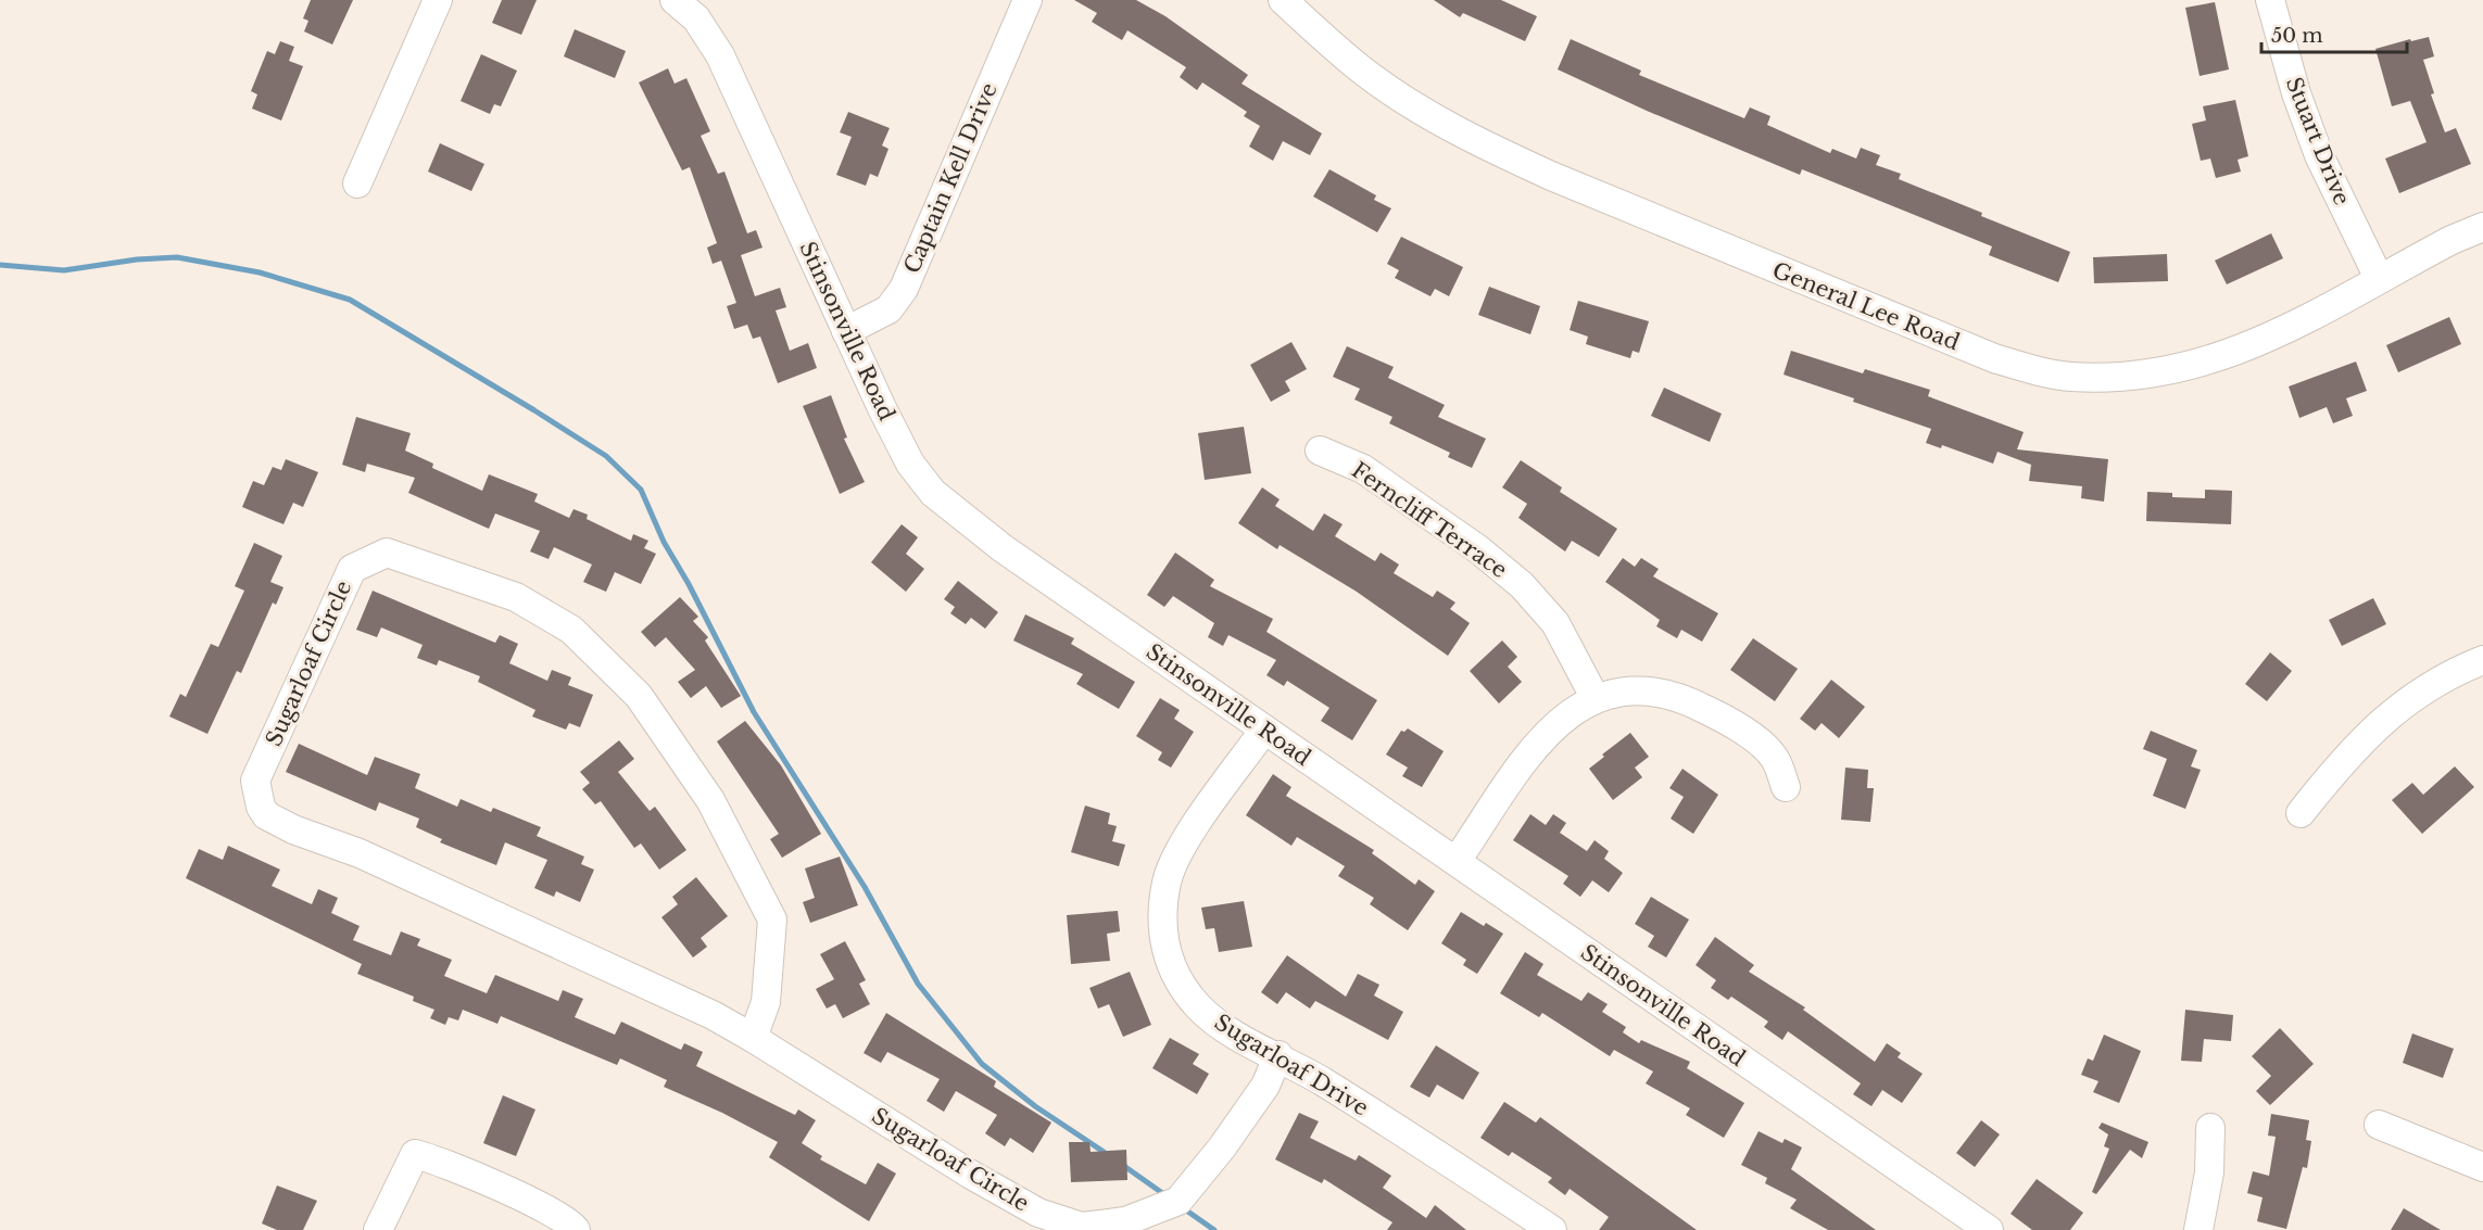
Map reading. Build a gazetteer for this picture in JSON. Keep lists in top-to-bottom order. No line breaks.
{"streets":{"street":["Stuart Drive","Captain Kell Drive","General Lee Road","Stinsonville Road","Ferncliff Terrace","Sugarloaf Circle","Sugarloaf Drive"]},"crossings":[["Stuart Drive","General Lee Road"],["Captain Kell Drive","Stinsonville Road"],["Stinsonville Road","Sugarloaf Drive"],["Sugarloaf Circle","Sugarloaf Drive"]],"scale_bar":"50 m"}
